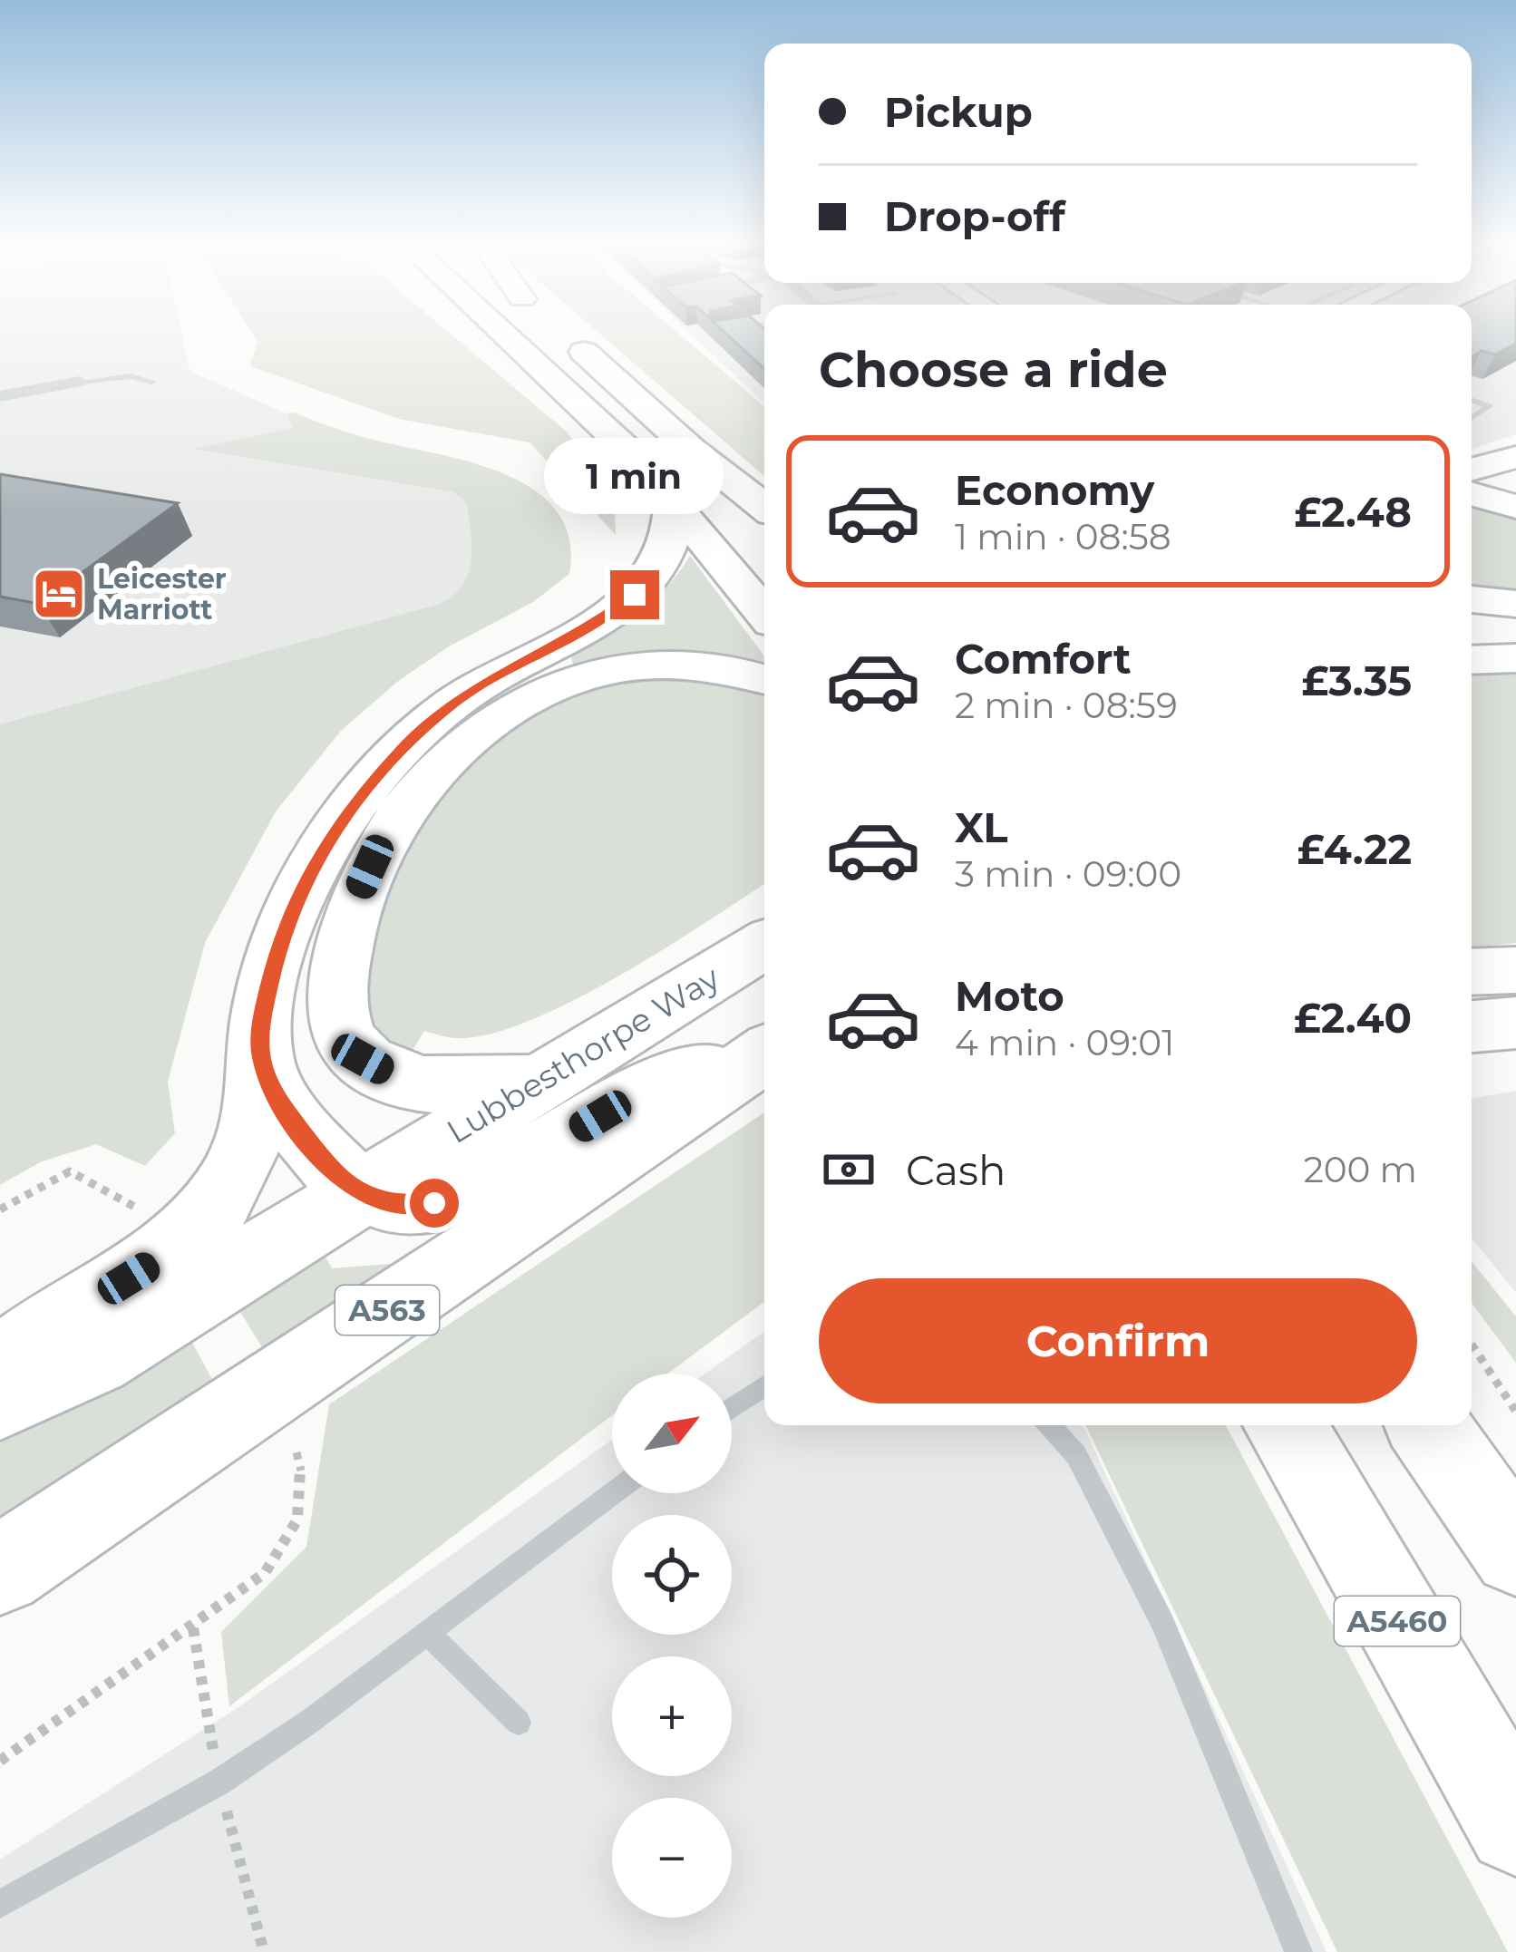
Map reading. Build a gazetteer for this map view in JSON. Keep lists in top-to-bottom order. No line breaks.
{"streets":{"highway":["Lubbesthorpe Way","A563","A5460"]},"crossings":[["Lubbesthorpe Way","A563"]],"places":{"hotel":["Leicester Marriott"]},"north":"top right","page":{"banner":["Pickup","Drop-off"],"heading":"Choose a ride","list":[{"name":"Economy","note":"1 min · 08:58","value":"£2.48"},{"name":"Comfort","note":"2 min · 08:59","value":"£3.35"},{"name":"XL","note":"3 min · 09:00","value":"£4.22"},{"name":"Moto","note":"4 min · 09:01","value":"£2.40"}],"bubble":"1 min","pay":["Cash","200 m"],"buttons":"Confirm","map_buttons":["+","−"]}}
